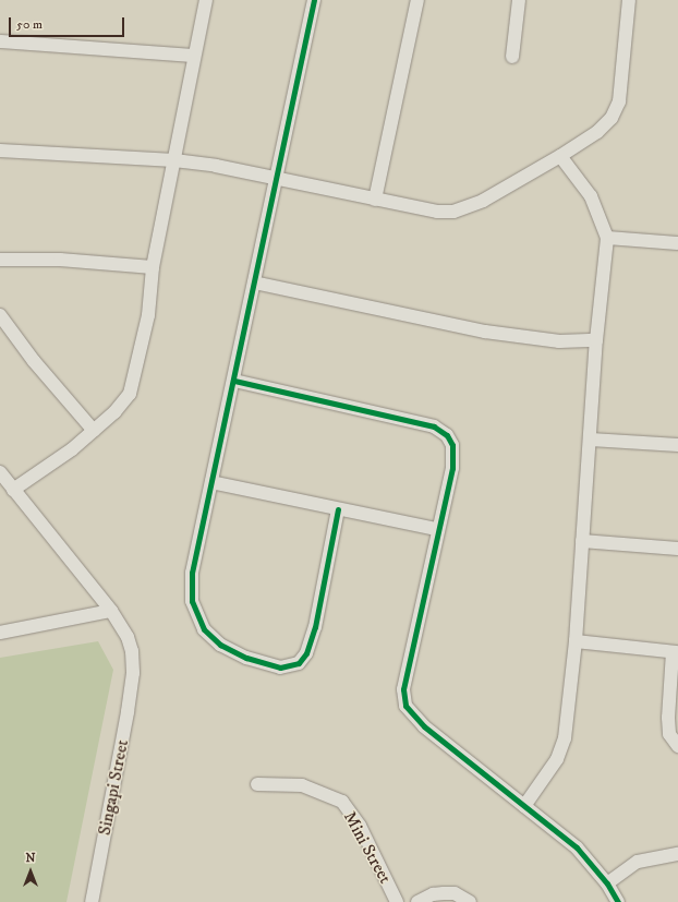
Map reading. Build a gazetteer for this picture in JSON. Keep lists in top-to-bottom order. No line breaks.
{"streets":{"street":["Singapi Street","Mini Street"]},"scale_bar":"50 m","north":"top"}
